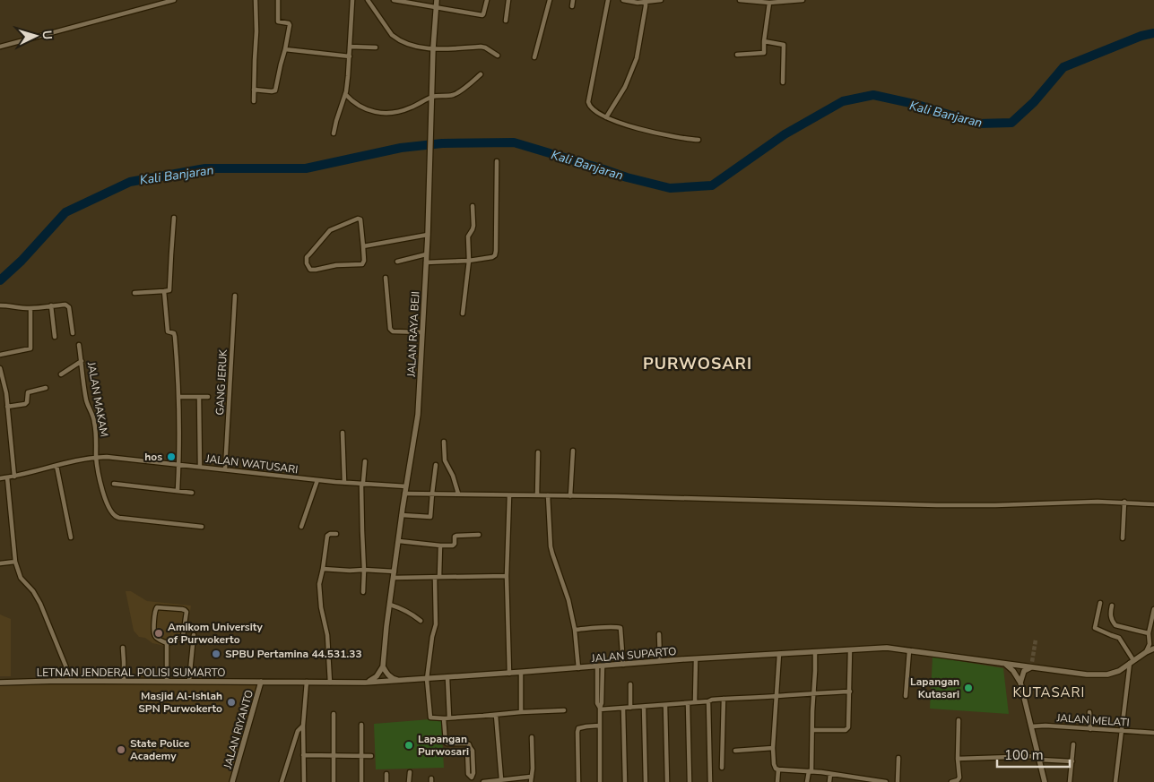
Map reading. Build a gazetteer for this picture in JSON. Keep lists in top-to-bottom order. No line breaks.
{"streets":{"street":["JALAN RAYA BEJI","GANG JERUK","JALAN MAKAM","JALAN WATUSARI","JALAN SUPARTO","LETNAN JENDERAL POLISI SUMARTO","JALAN MELATI","JALAN RIYANTO"]},"crossings":[["JALAN RAYA BEJI","JALAN WATUSARI"],["GANG JERUK","JALAN WATUSARI"],["JALAN MAKAM","JALAN WATUSARI"],["JALAN SUPARTO","LETNAN JENDERAL POLISI SUMARTO"],["JALAN SUPARTO","JALAN RIYANTO"],["LETNAN JENDERAL POLISI SUMARTO","JALAN RIYANTO"]],"districts":["PURWOSARI","KUTASARI"],"water":["Kali Banjaran"],"places":["hos","Amikom University of Purwokerto","SPBU Pertamina 44.531.33","Lapangan Kutasari","Masjid Al-Ishlah SPN Purwokerto","Lapangan Purwosari","State Police Academy"],"scale_bar":"100 m","north":"right"}
